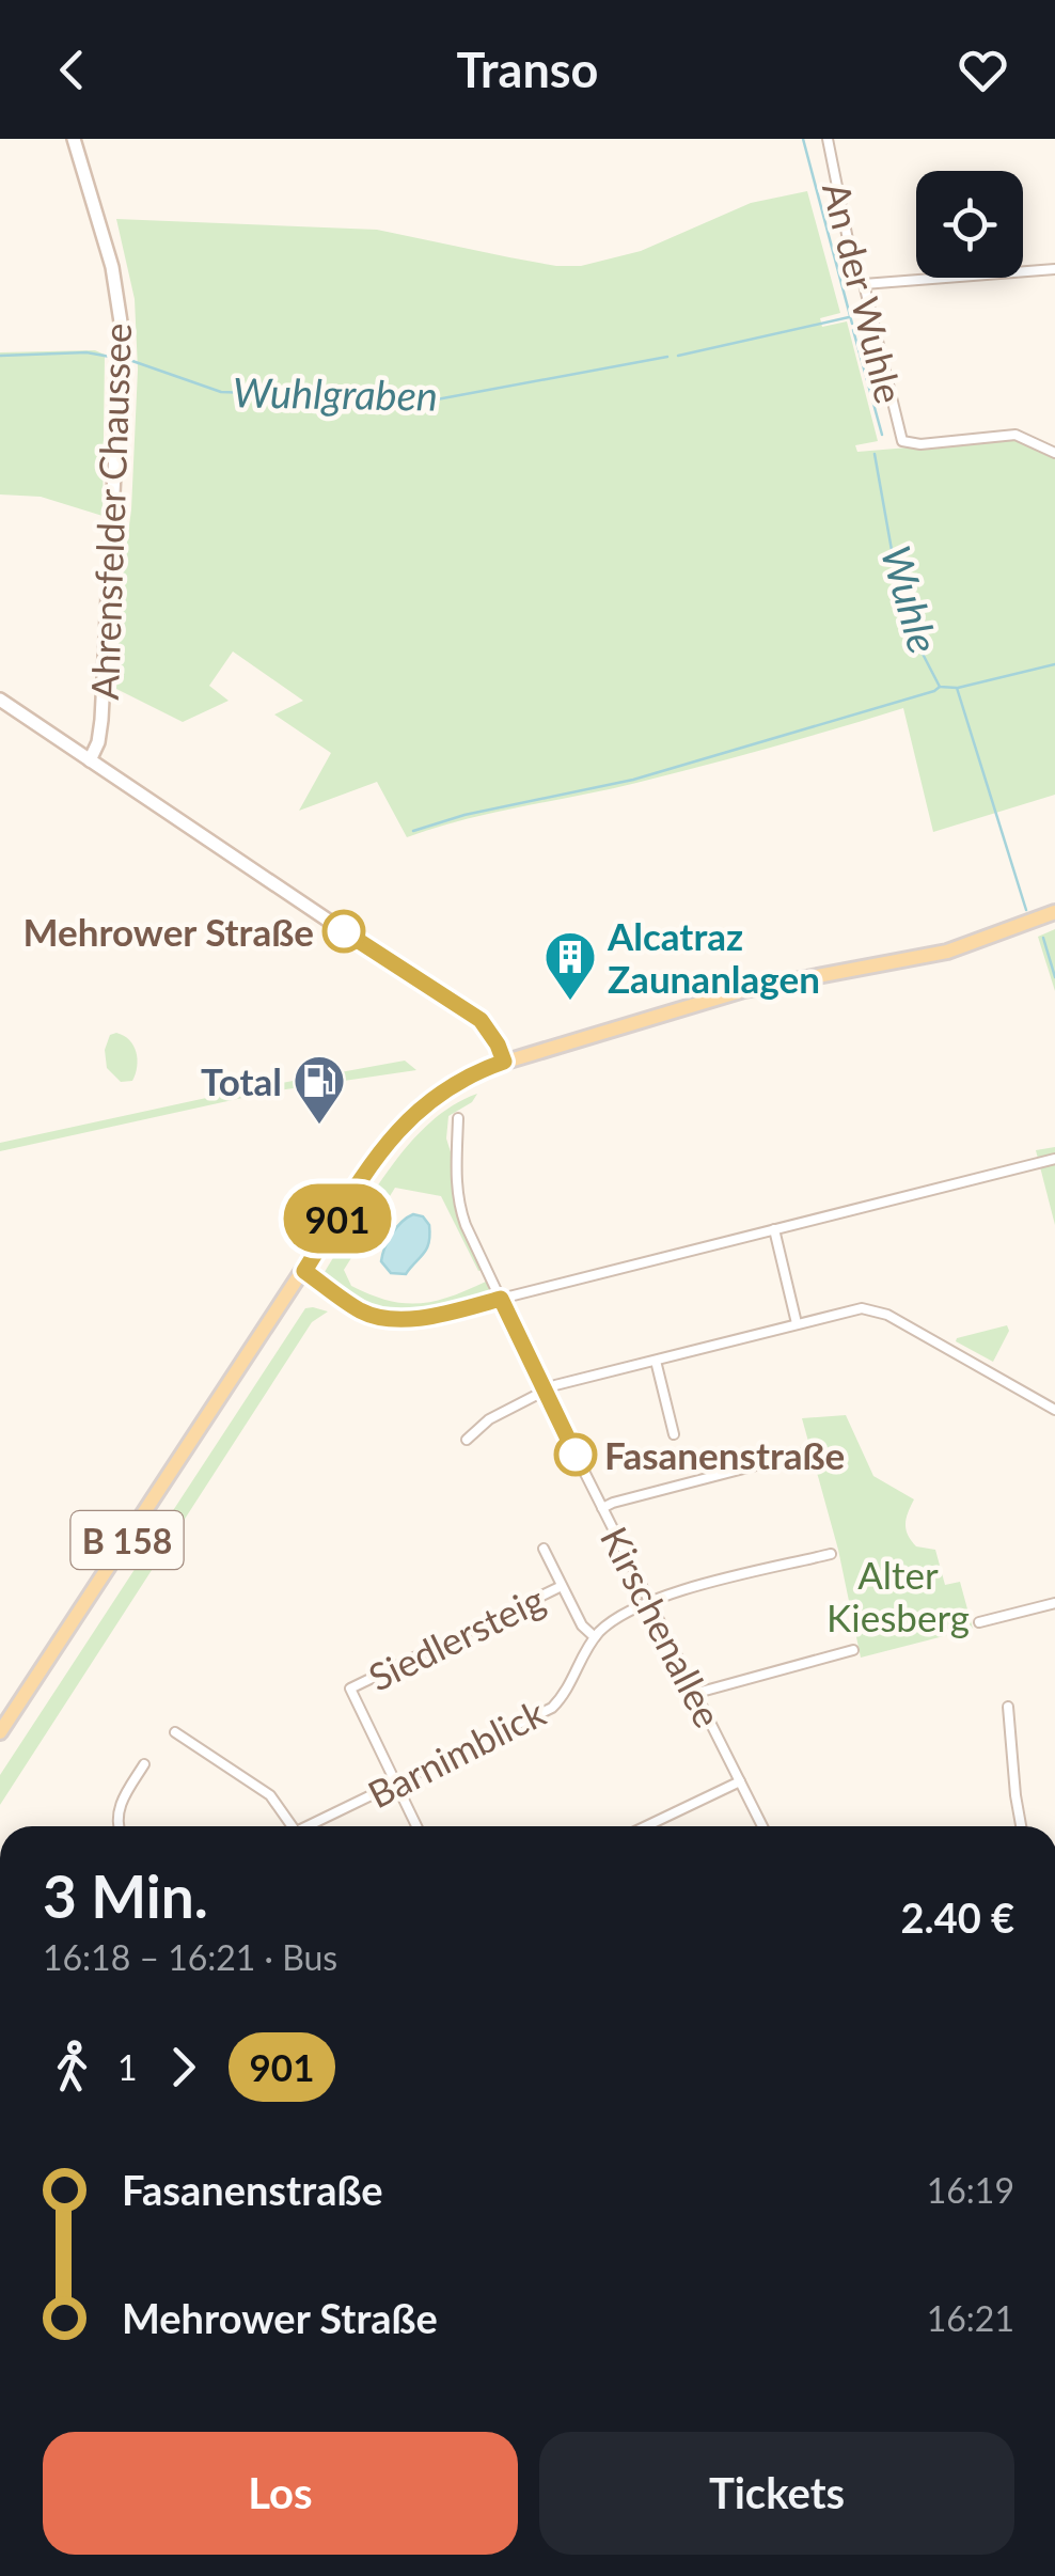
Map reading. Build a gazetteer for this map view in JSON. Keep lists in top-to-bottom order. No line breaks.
{"streets":{"main road":["Ahrensfelder Chaussee","B 158"],"street":["An der Wuhle","Kirschenallee","Siedlersteig","Barnimblick"]},"crossings":[["Kirschenallee","Barnimblick"],["Siedlersteig","Barnimblick"]],"water":["Wuhlgraben","Wuhle"],"parks":["Alter Kiesberg"],"places":{"other":["Mehrower Straße","Fasanenstraße"],"building":["Alcatraz Zaunanlagen"],"fuel station":["Total"]},"lines":["bus line 901"],"page":{"header":"Transo","on_map":"901","heading":["3 Min.","16:18 – 16:21 · Bus","2.40 €"],"legs":["1","901"],"list":[{"name":"Fasanenstraße","value":"16:19"},{"name":"Mehrower Straße","value":"16:21"}],"buttons":["Los","Tickets"]}}
